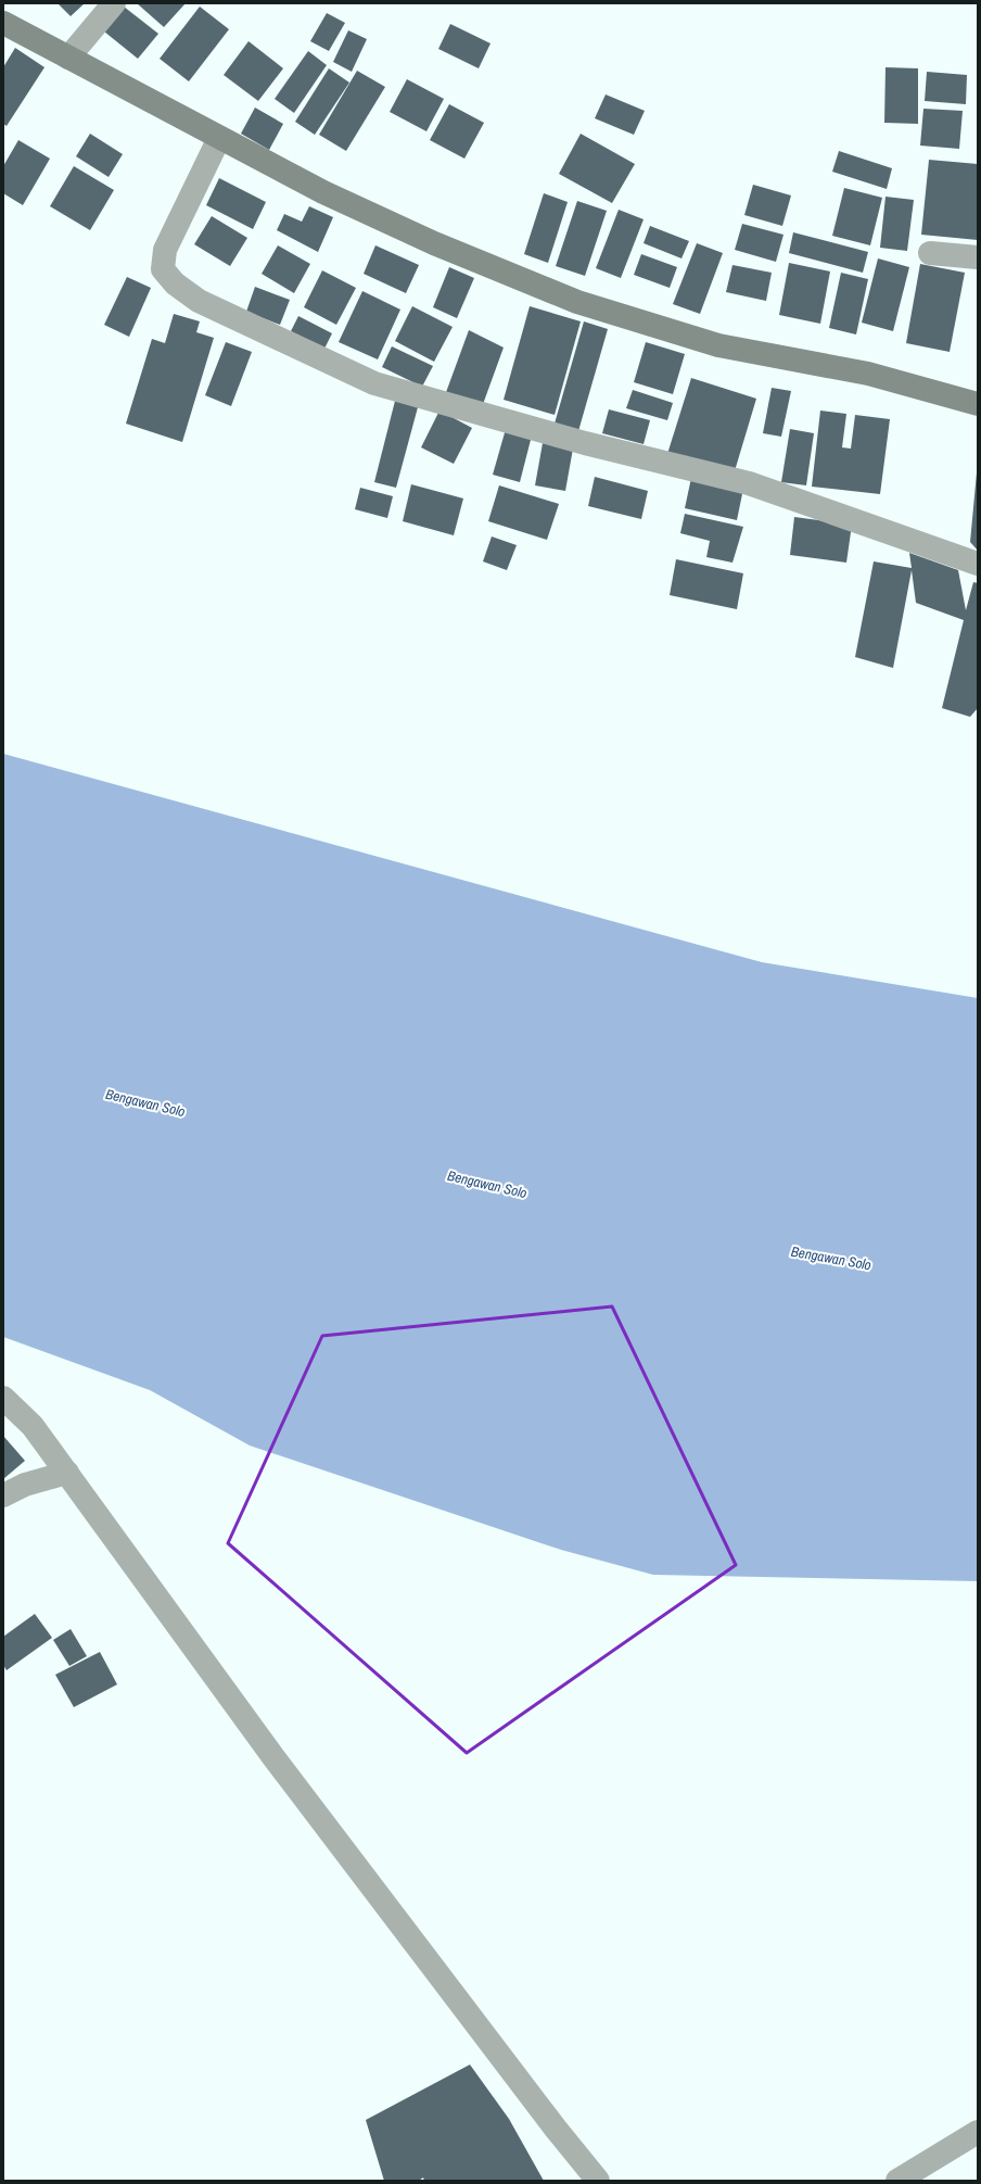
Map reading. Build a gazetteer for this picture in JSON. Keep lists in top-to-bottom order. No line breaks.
{"water":["Bengawan Solo"]}
